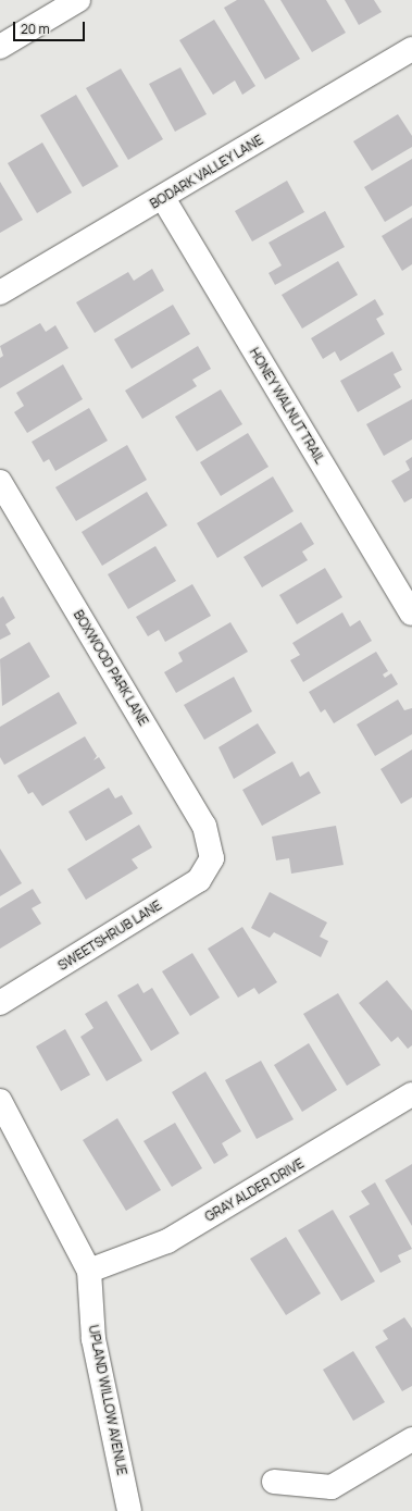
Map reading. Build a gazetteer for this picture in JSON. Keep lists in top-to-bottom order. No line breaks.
{"streets":{"street":["BODARK VALLEY LANE","HONEY WALNUT TRAIL","BOXWOOD PARK LANE","SWEETSHRUB LANE","GRAY ALDER DRIVE","UPLAND WILLOW AVENUE"]},"crossings":[["BODARK VALLEY LANE","HONEY WALNUT TRAIL"],["BOXWOOD PARK LANE","SWEETSHRUB LANE"],["GRAY ALDER DRIVE","UPLAND WILLOW AVENUE"]],"scale_bar":"20 m"}
